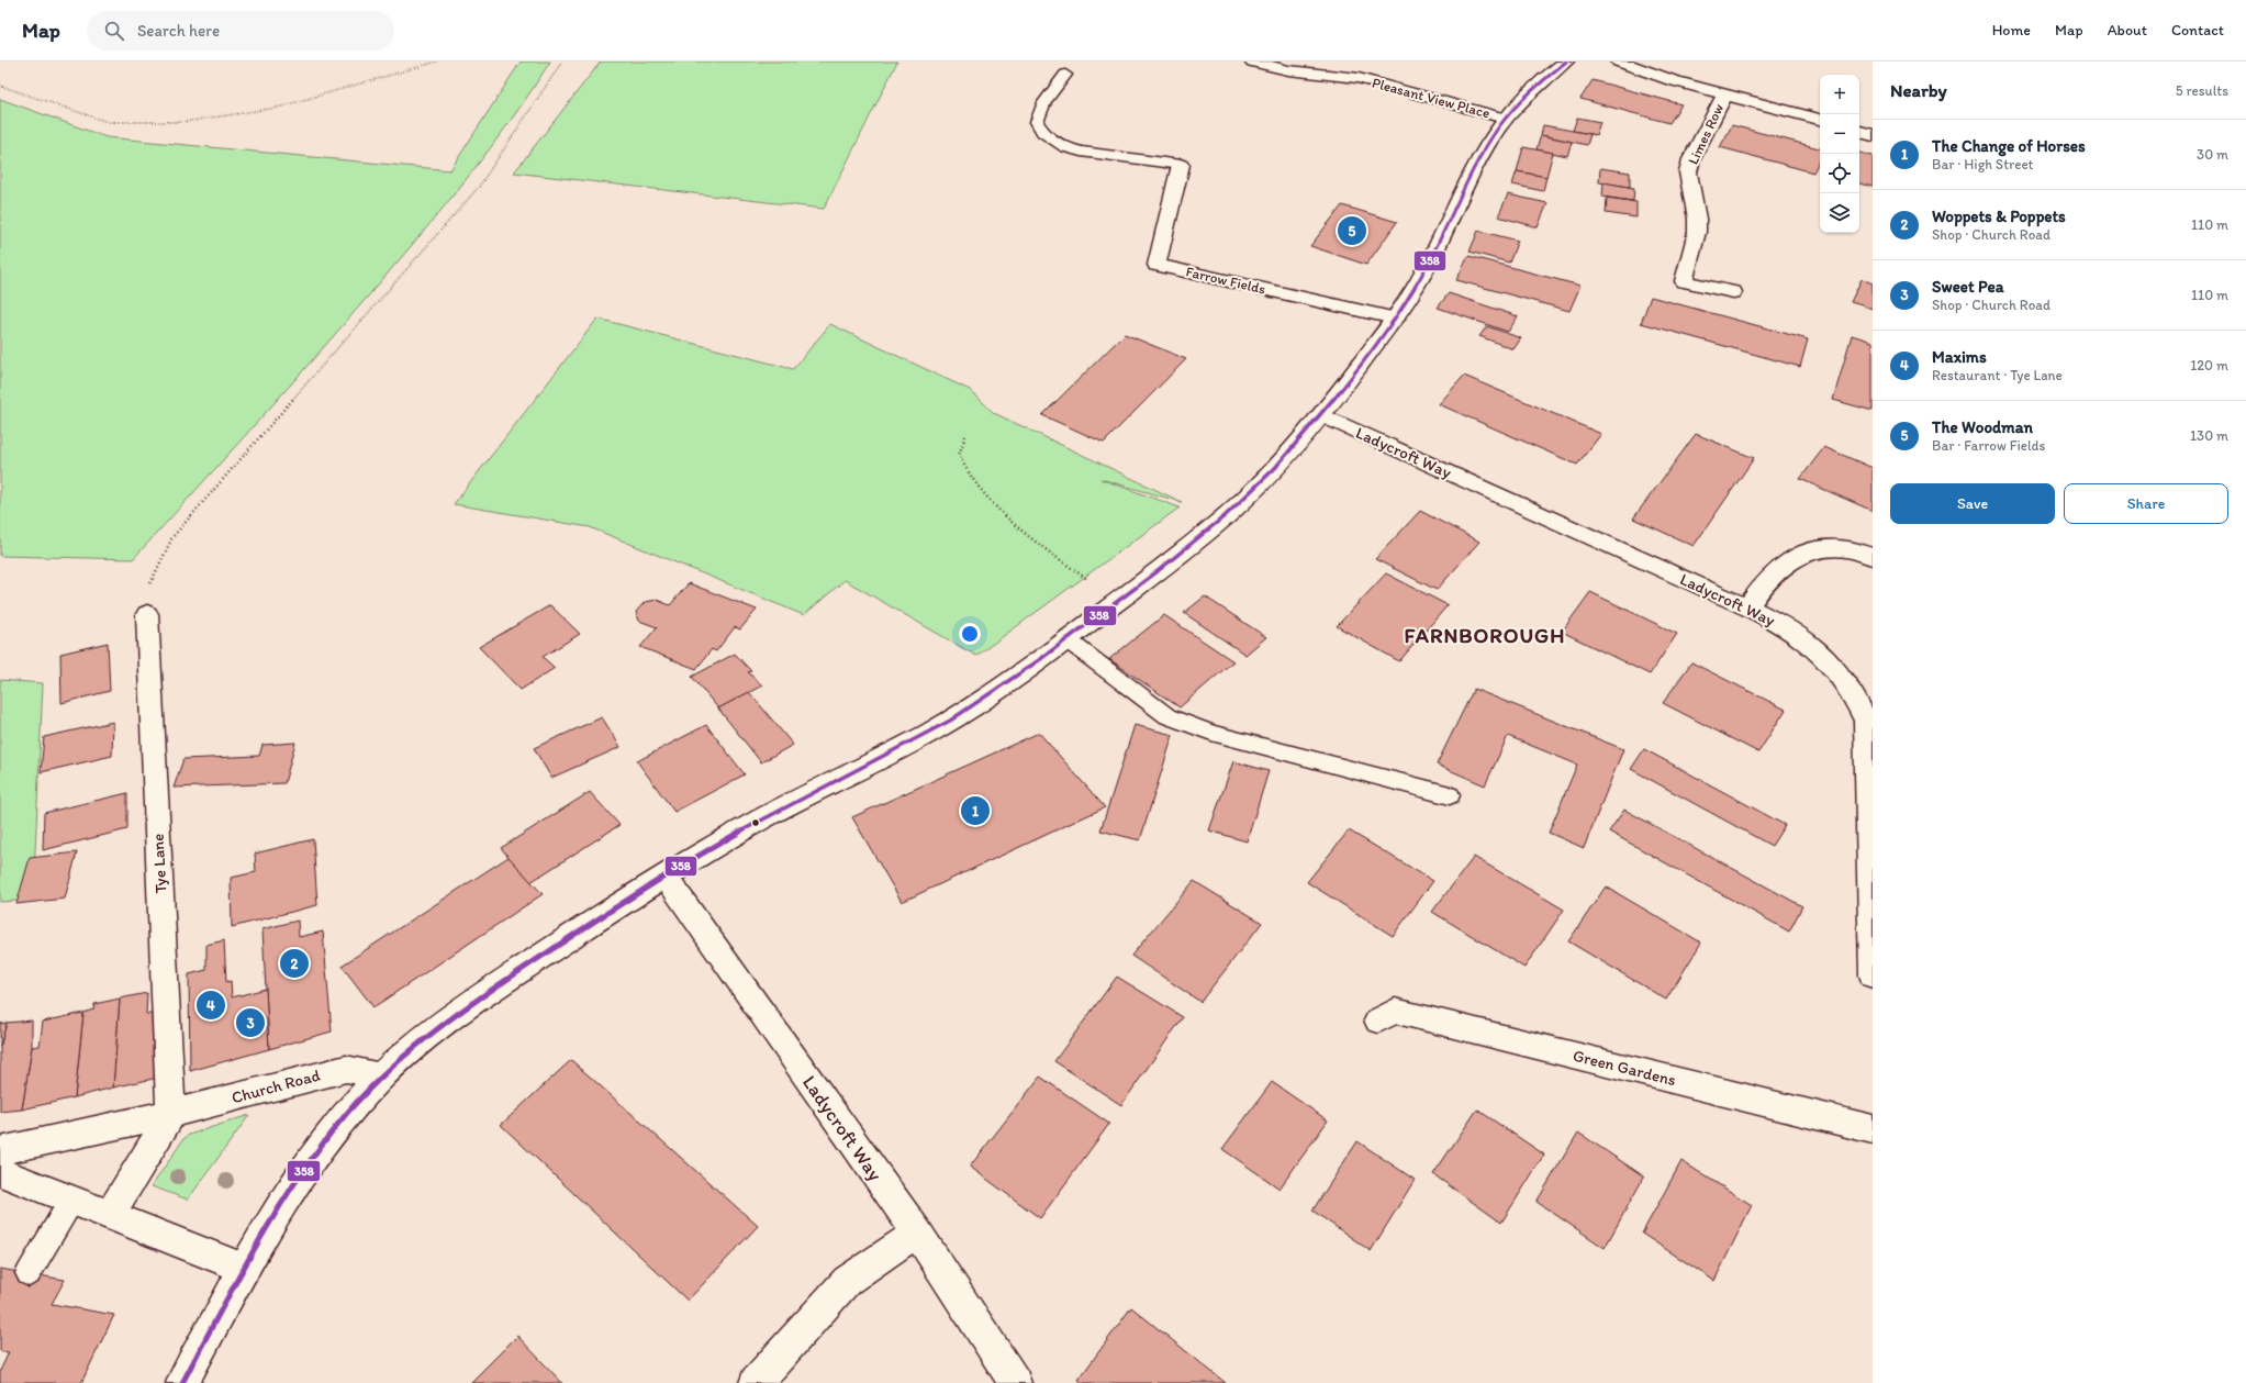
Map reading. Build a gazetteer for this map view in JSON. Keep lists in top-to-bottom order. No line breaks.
{"streets":{"street":["Pleasant View Place","Limes Row","Farrow Fields","Ladycroft Way","Tye Lane","Green Gardens","Church Road"]},"crossings":[["Tye Lane","Church Road"]],"districts":["FARNBOROUGH"],"lines":["transit line 358"],"page":{"header":"Map","search":"Search here","nav":["Home","Map","About","Contact"],"heading":["Nearby","5 results"],"map_buttons":["+","−"],"list":[{"mark":"1","name":"The Change of Horses","note":"Bar · High Street","value":"30 m"},{"mark":"2","name":"Woppets & Poppets","note":"Shop · Church Road","value":"110 m"},{"mark":"3","name":"Sweet Pea","note":"Shop · Church Road","value":"110 m"},{"mark":"4","name":"Maxims","note":"Restaurant · Tye Lane","value":"120 m"},{"mark":"5","name":"The Woodman","note":"Bar · Farrow Fields","value":"130 m"}],"pins":["5","1","2","4","3"],"buttons":["Save","Share"]}}
